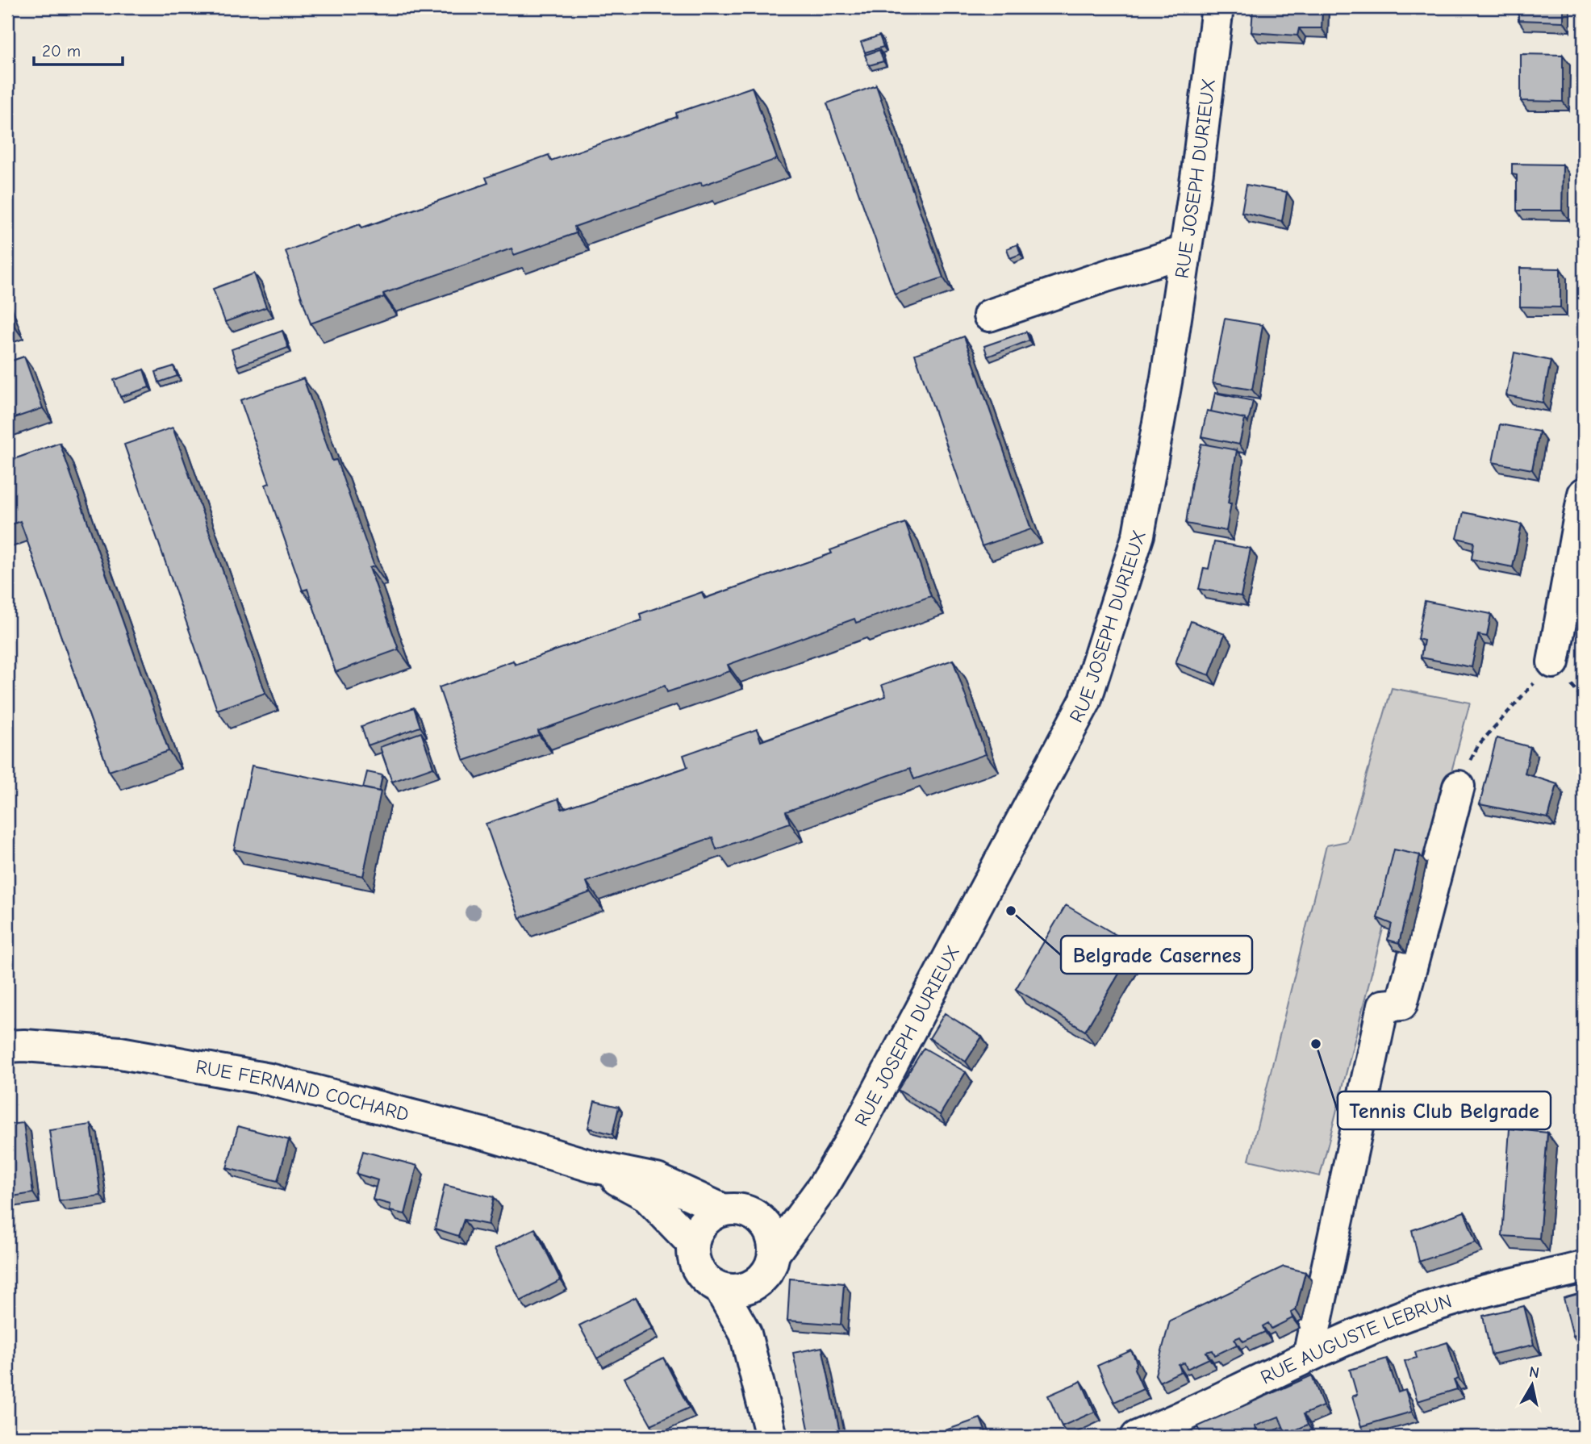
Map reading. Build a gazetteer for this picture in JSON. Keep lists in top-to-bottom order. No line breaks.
{"streets":{"street":["RUE JOSEPH DURIEUX","RUE FERNAND COCHARD","RUE AUGUSTE LEBRUN"]},"crossings":[["RUE JOSEPH DURIEUX","RUE FERNAND COCHARD"]],"places":["Belgrade Casernes","Tennis Club Belgrade"],"scale_bar":"20 m","north":"top"}
